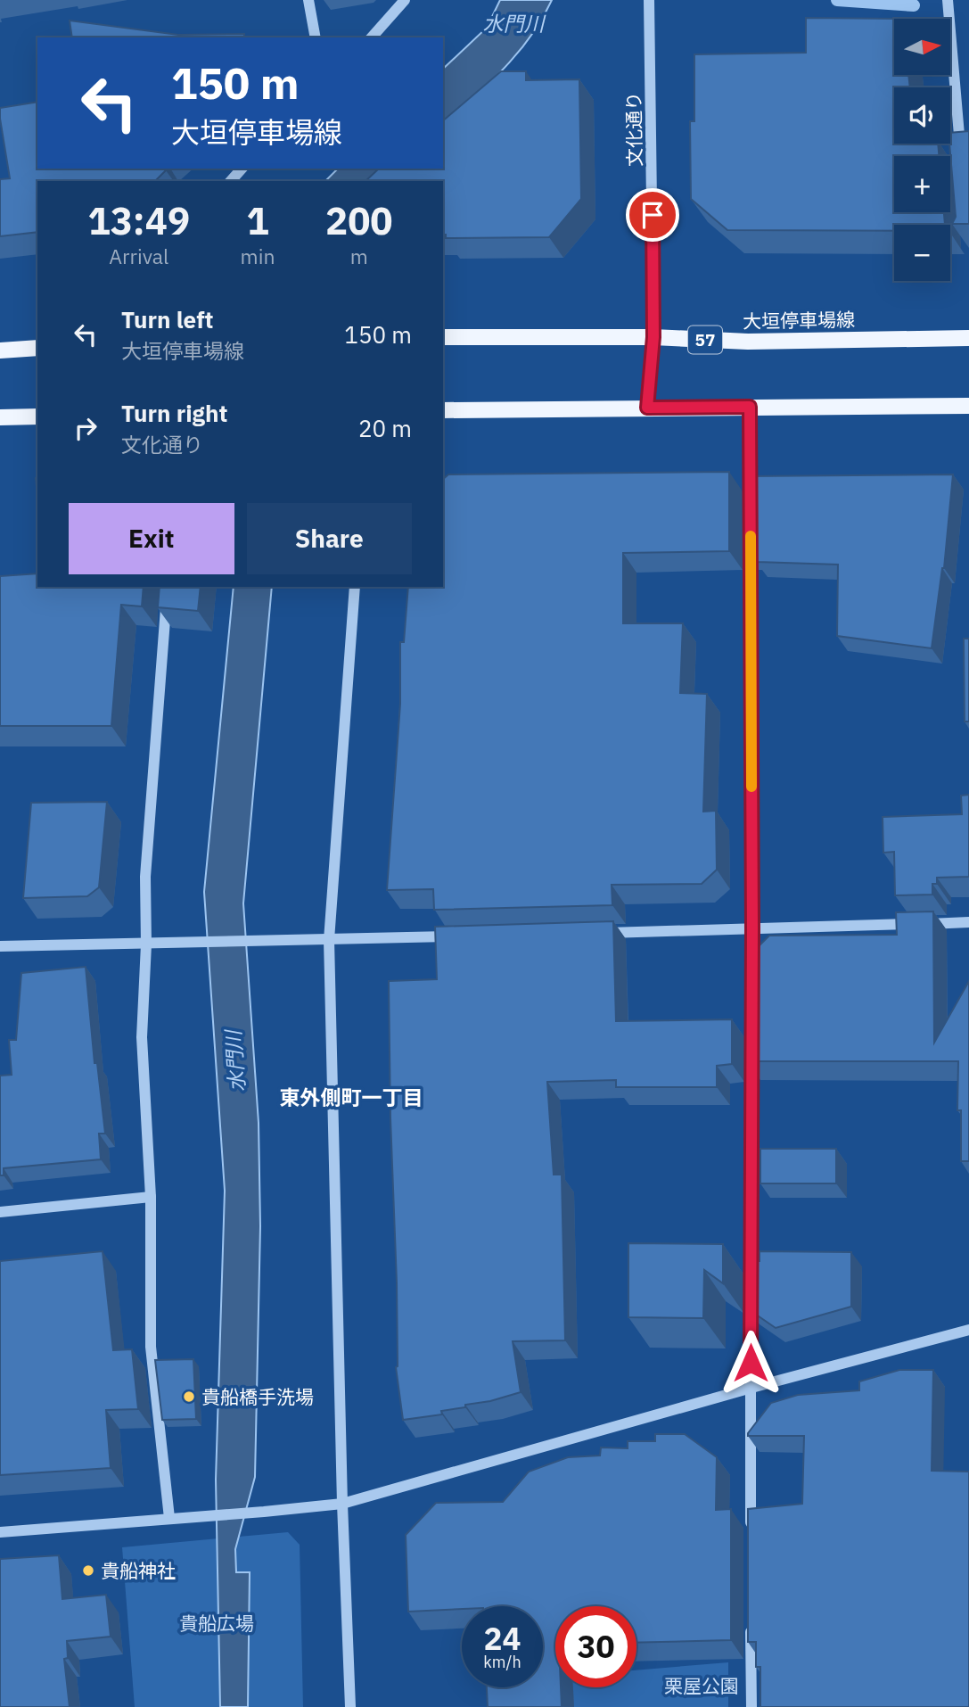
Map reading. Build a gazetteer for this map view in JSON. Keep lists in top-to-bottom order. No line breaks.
{"streets":{"main road":["大垣停車場線","57"],"street":["文化通り"]},"crossings":[["文化通り","大垣停車場線"]],"districts":["東外側町一丁目"],"water":["水門川"],"parks":["貴船広場","栗屋公園"],"places":["貴船橋手洗場","貴船神社"],"north":"right","page":{"map_buttons":["+","−"],"turn":["150 m","大垣停車場線"],"eta":["13:49","Arrival","1","min","200","m"],"list":[{"name":"Turn left","note":"大垣停車場線","value":"150 m"},{"name":"Turn right","note":"文化通り","value":"20 m"}],"buttons":["Exit","Share"],"speed":"24 km/h","limit":"30"}}
